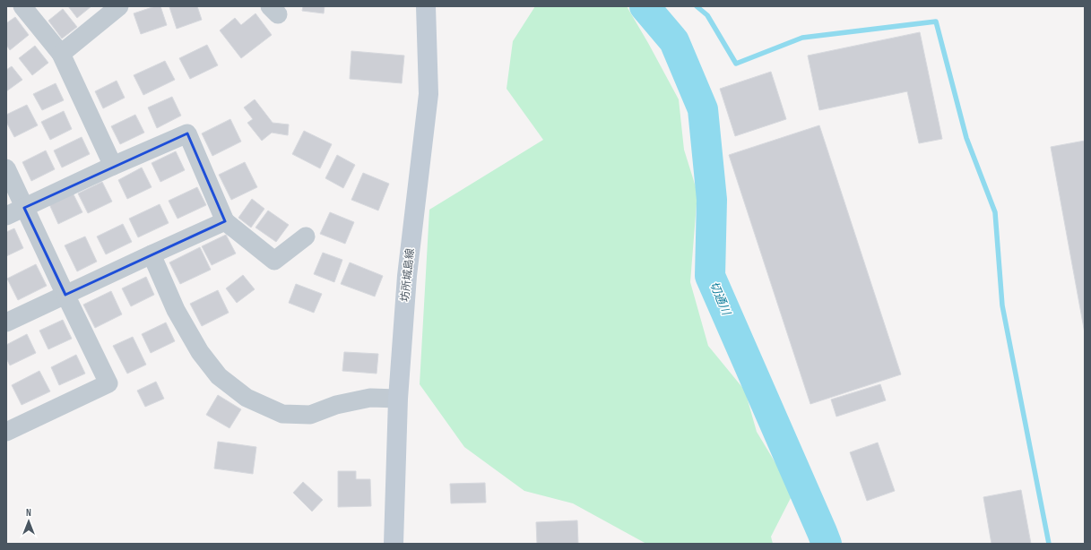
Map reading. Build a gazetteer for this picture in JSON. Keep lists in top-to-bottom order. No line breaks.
{"streets":{"main road":["坊所城島線"]},"water":["切通川"],"north":"top"}
